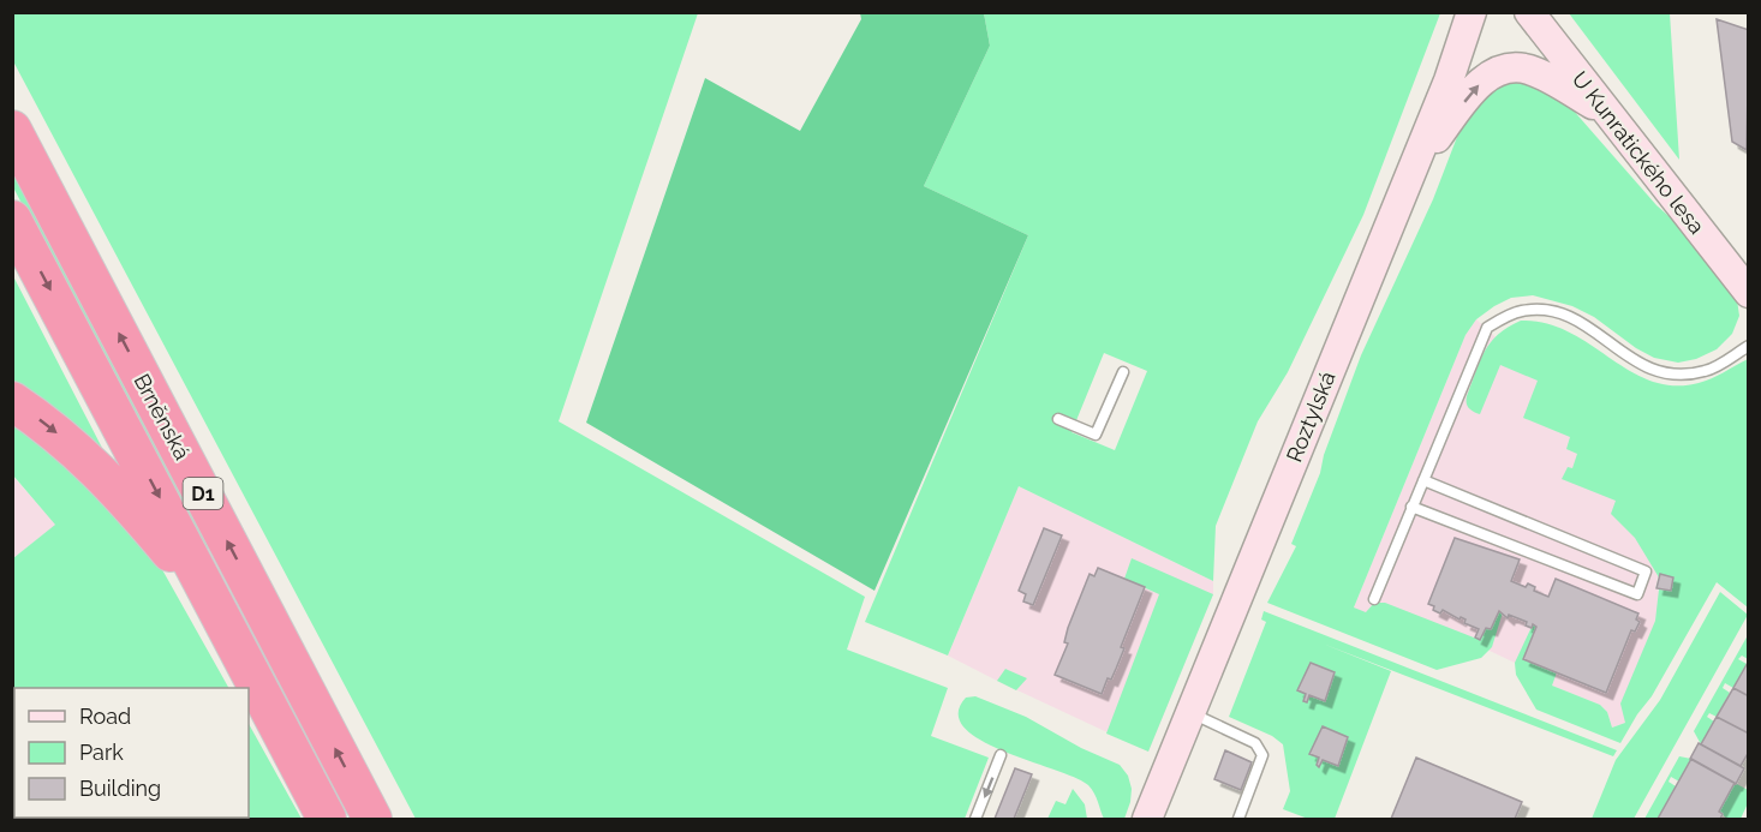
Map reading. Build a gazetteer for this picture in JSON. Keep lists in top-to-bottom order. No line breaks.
{"streets":{"highway":["Brněnská","D1"],"main road":["U Kunratického lesa","Roztylská"]},"legend":["Road","Park","Building"]}
